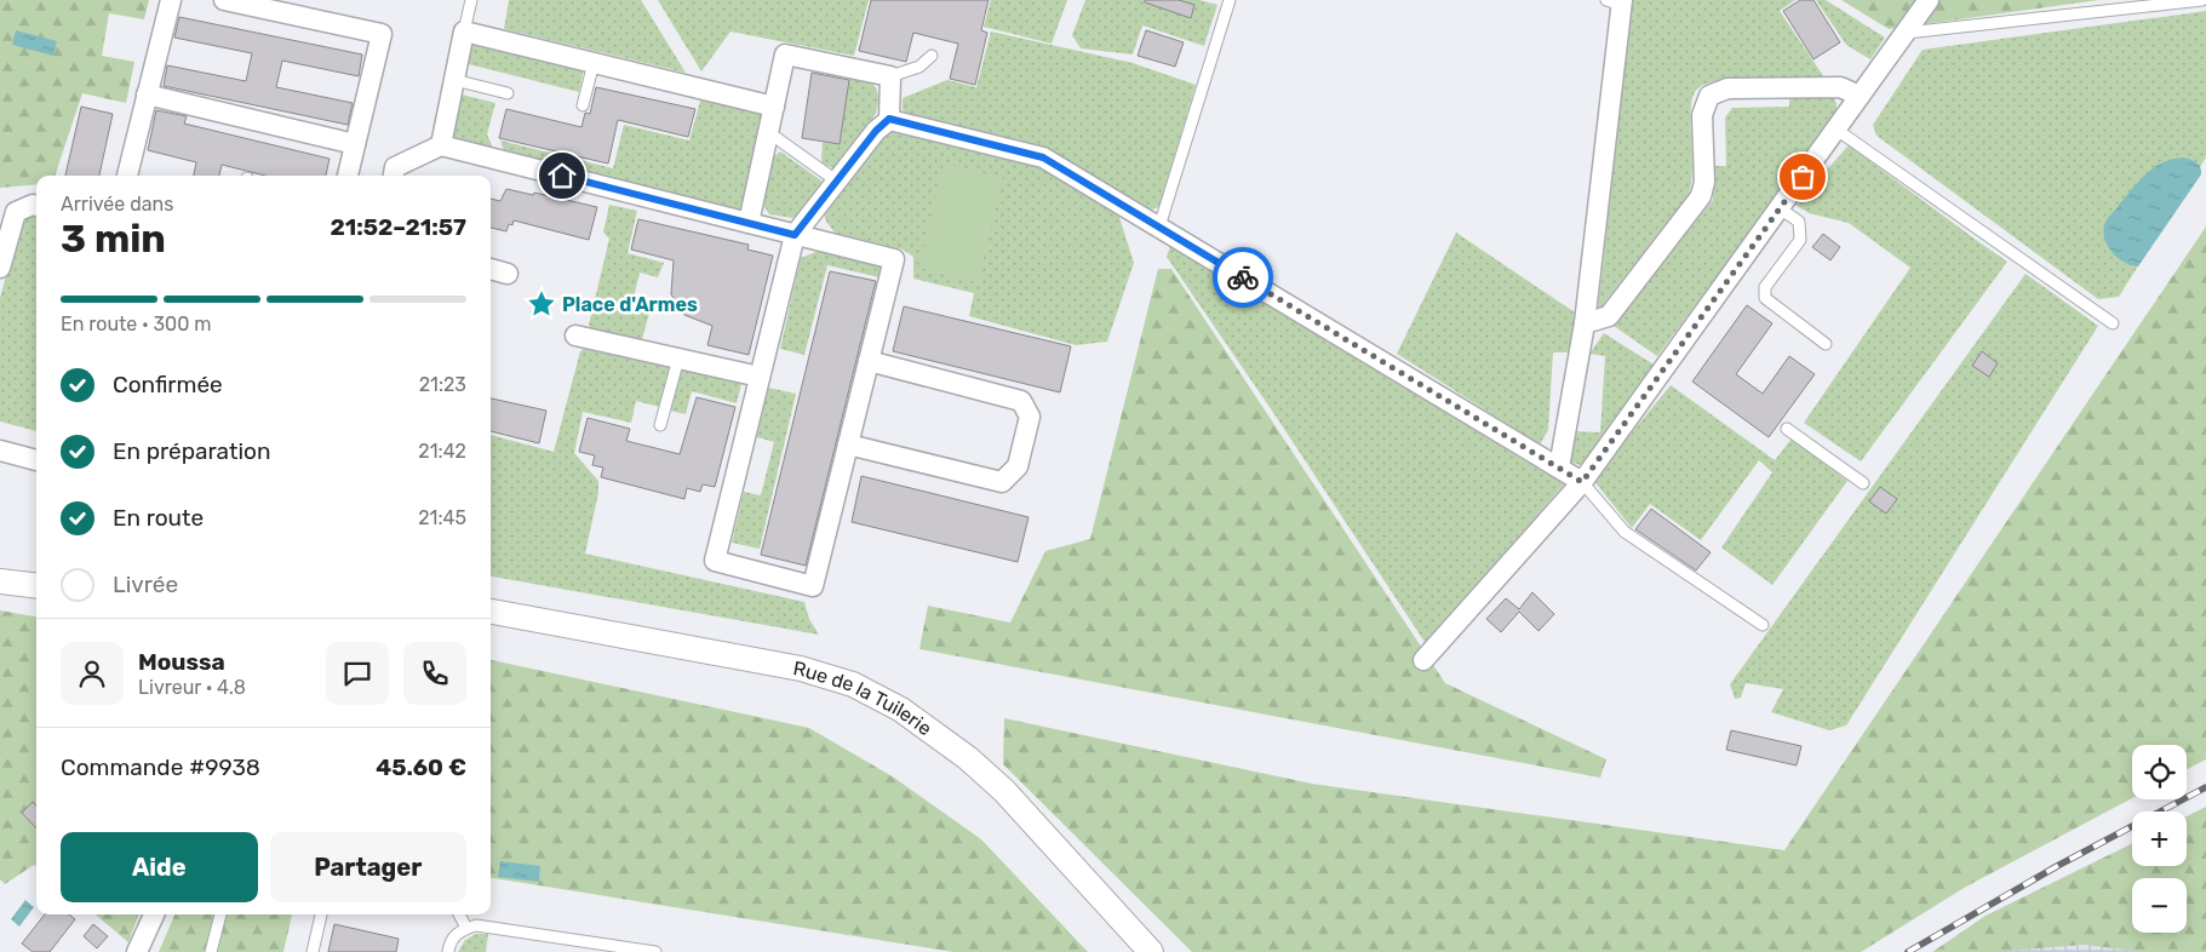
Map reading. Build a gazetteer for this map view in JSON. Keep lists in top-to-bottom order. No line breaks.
{"streets":{"street":["Rue de la Tuilerie"]},"places":{"place":["Place d'Armes"]},"page":{"heading":["3 min","Arrivée dans","21:52–21:57"],"panel":["Moussa","Livreur · 4.8","Commande #9938","45.60 €"],"bar":"En route · 300 m","list":[["Confirmée","21:23"],["En préparation","21:42"],["En route","21:45"],"Livrée"],"map_buttons":["+","−"],"buttons":["Aide","Partager"]}}
